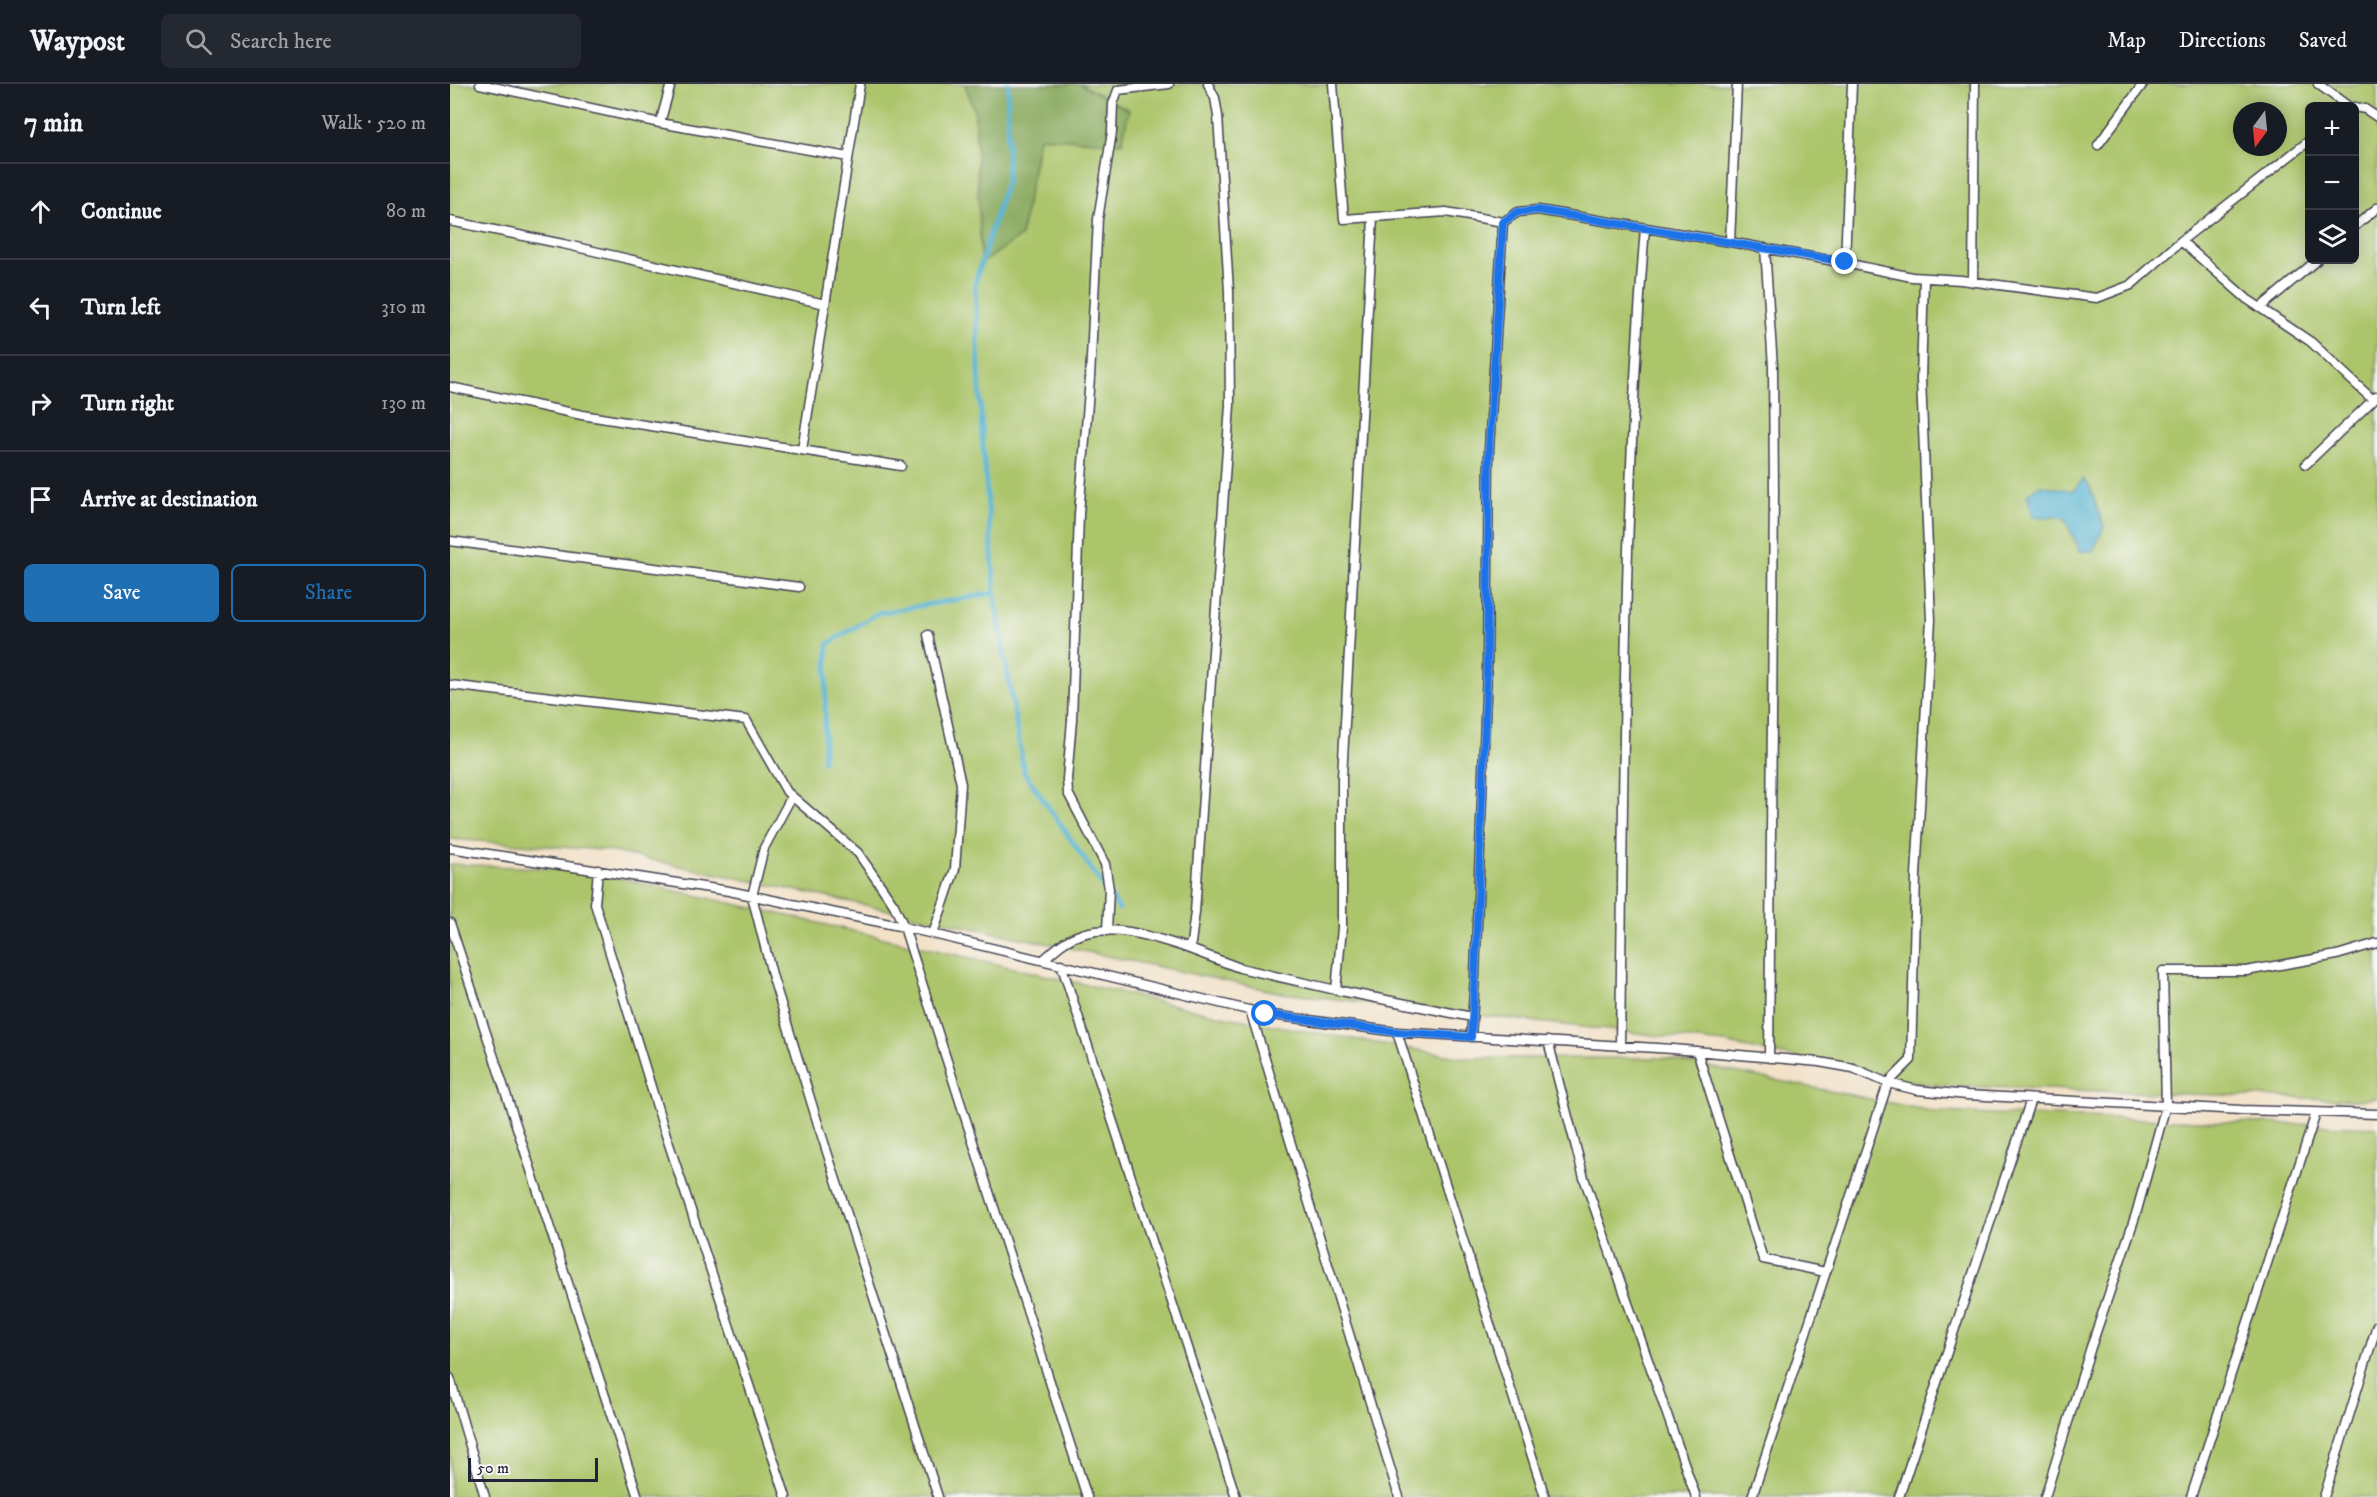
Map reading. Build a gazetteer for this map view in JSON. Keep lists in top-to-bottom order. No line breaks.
{"scale_bar":"50 m","north":"bottom","page":{"header":"Waypost","search":"Search here","nav":["Map","Directions","Saved"],"heading":["7 min","Walk · 520 m"],"map_buttons":["+","−"],"list":[["Continue","80 m"],["Turn left","310 m"],["Turn right","130 m"],"Arrive at destination"],"buttons":["Save","Share"],"scale":"50 m"}}
